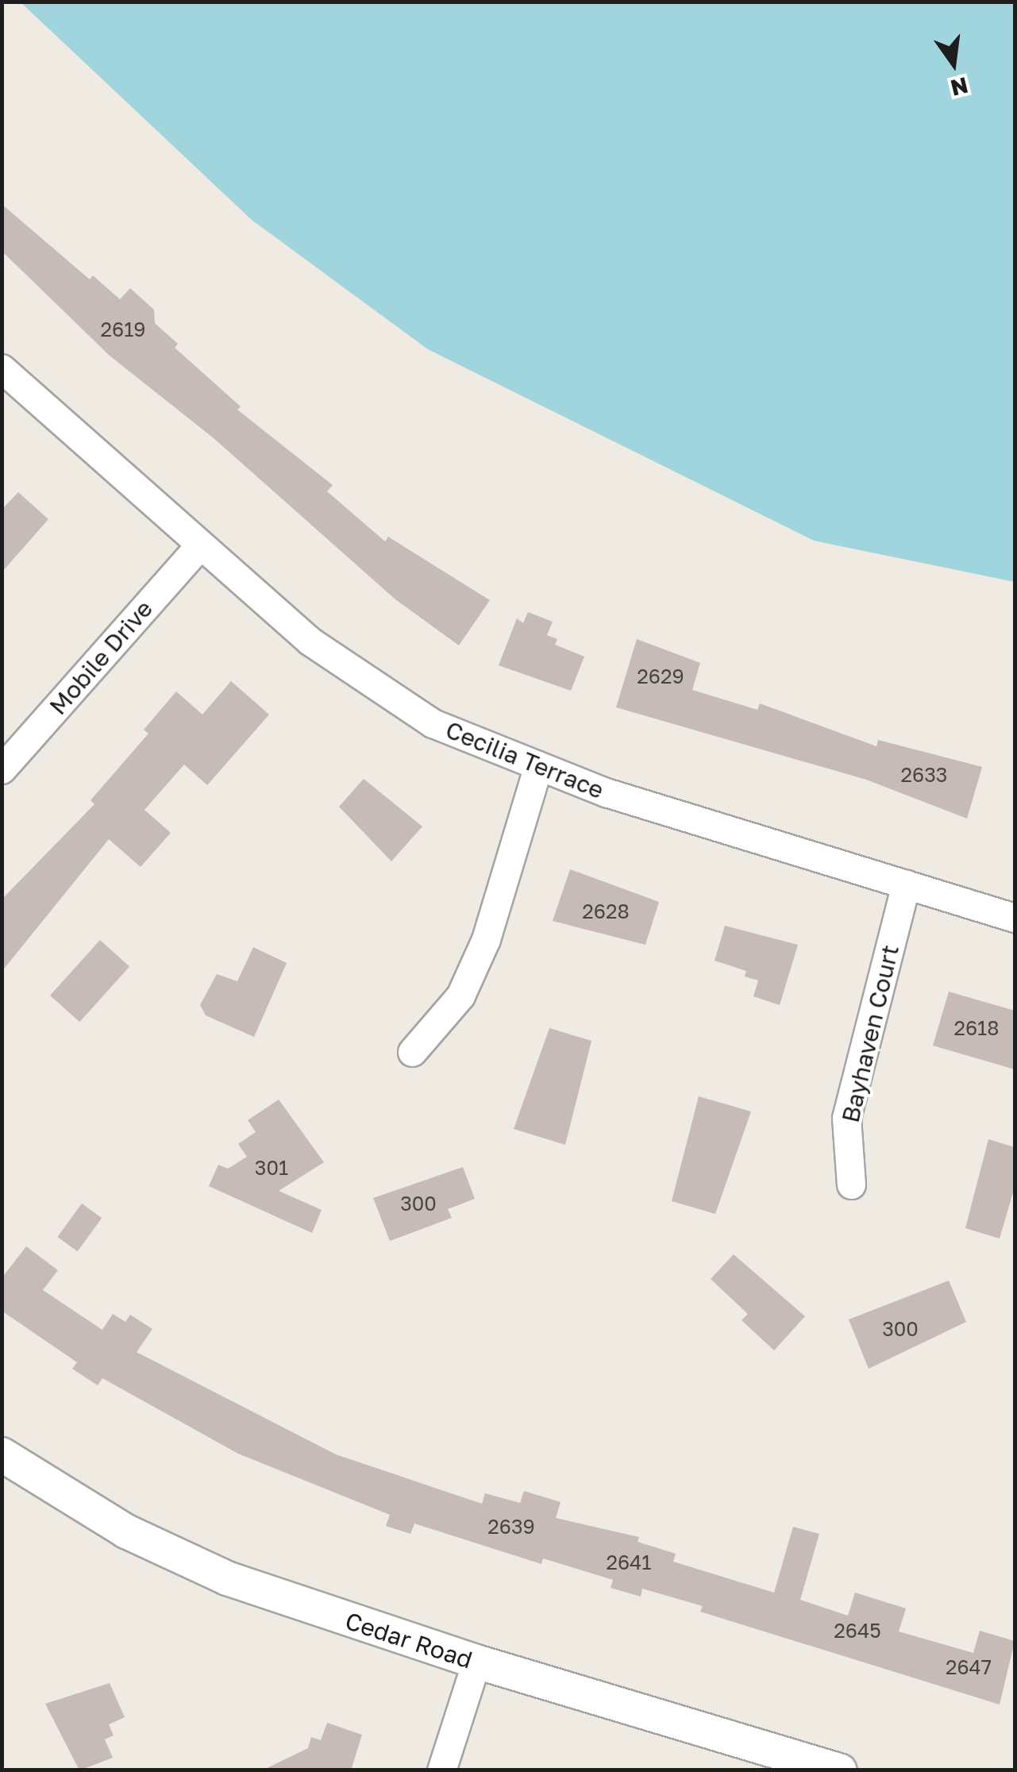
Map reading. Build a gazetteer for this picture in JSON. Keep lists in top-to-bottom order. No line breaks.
{"streets":{"street":["Mobile Drive","Cecilia Terrace","Bayhaven Court","Cedar Road"]},"crossings":[["Mobile Drive","Cecilia Terrace"],["Cecilia Terrace","Bayhaven Court"]],"house_numbers":["2619","2629","2633","2628","2618","301","300","300","2639","2641","2645","2647"],"north":"bottom"}
